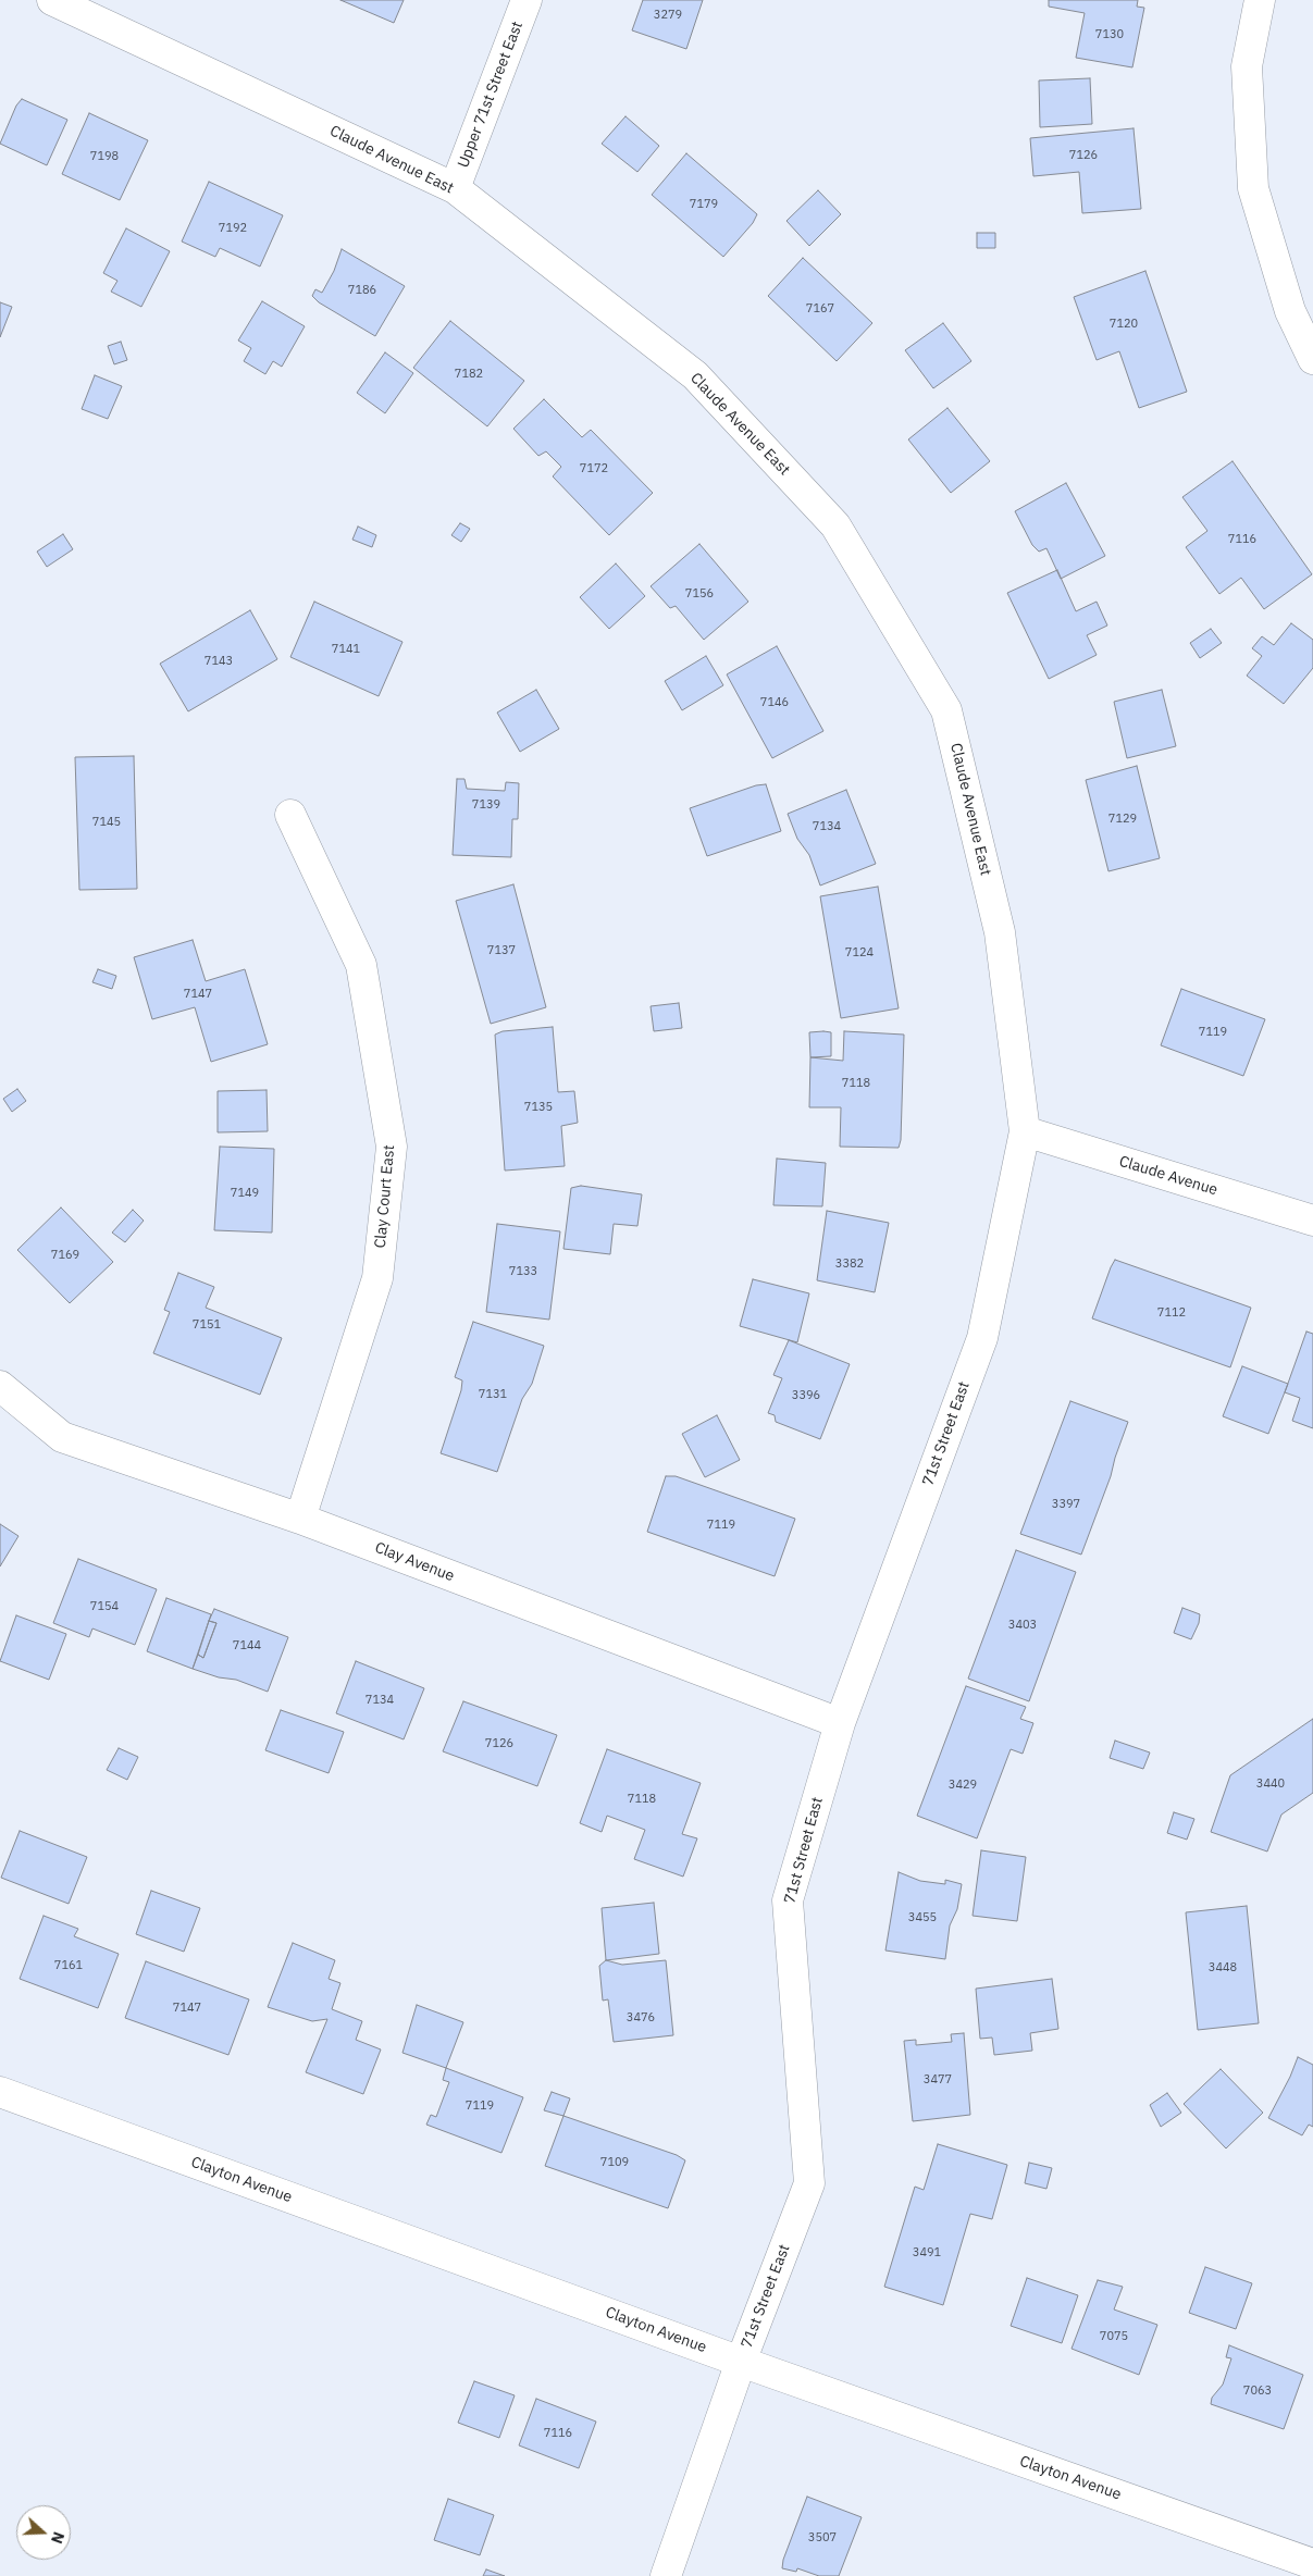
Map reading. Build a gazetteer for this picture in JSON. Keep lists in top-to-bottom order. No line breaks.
{"streets":{"street":["Upper 71st Street East","Claude Avenue East","Claude Avenue","Clay Court East","71st Street East","Clay Avenue","Clayton Avenue"]},"crossings":[["Upper 71st Street East","Claude Avenue East"],["Claude Avenue East","Claude Avenue"],["Claude Avenue East","71st Street East"],["Claude Avenue","71st Street East"],["Clay Court East","Clay Avenue"],["71st Street East","Clay Avenue"],["71st Street East","Clayton Avenue"]],"house_numbers":["3279","7130","7126","7198","7179","7192","7186","7167","7120","7182","7172","7116","7156","7141","7143","7146","7139","7129","7145","7134","7137","7124","7147","7119","7118","7135","7149","7169","3382","7133","7112","7151","7131","3396","3397","7119","7154","3403","7144","7134","7126","3440","3429","7118","3455","7161","3448","7147","3476","3477","7119","7109","3491","7075","7063","7116","3507"],"north":"right"}
